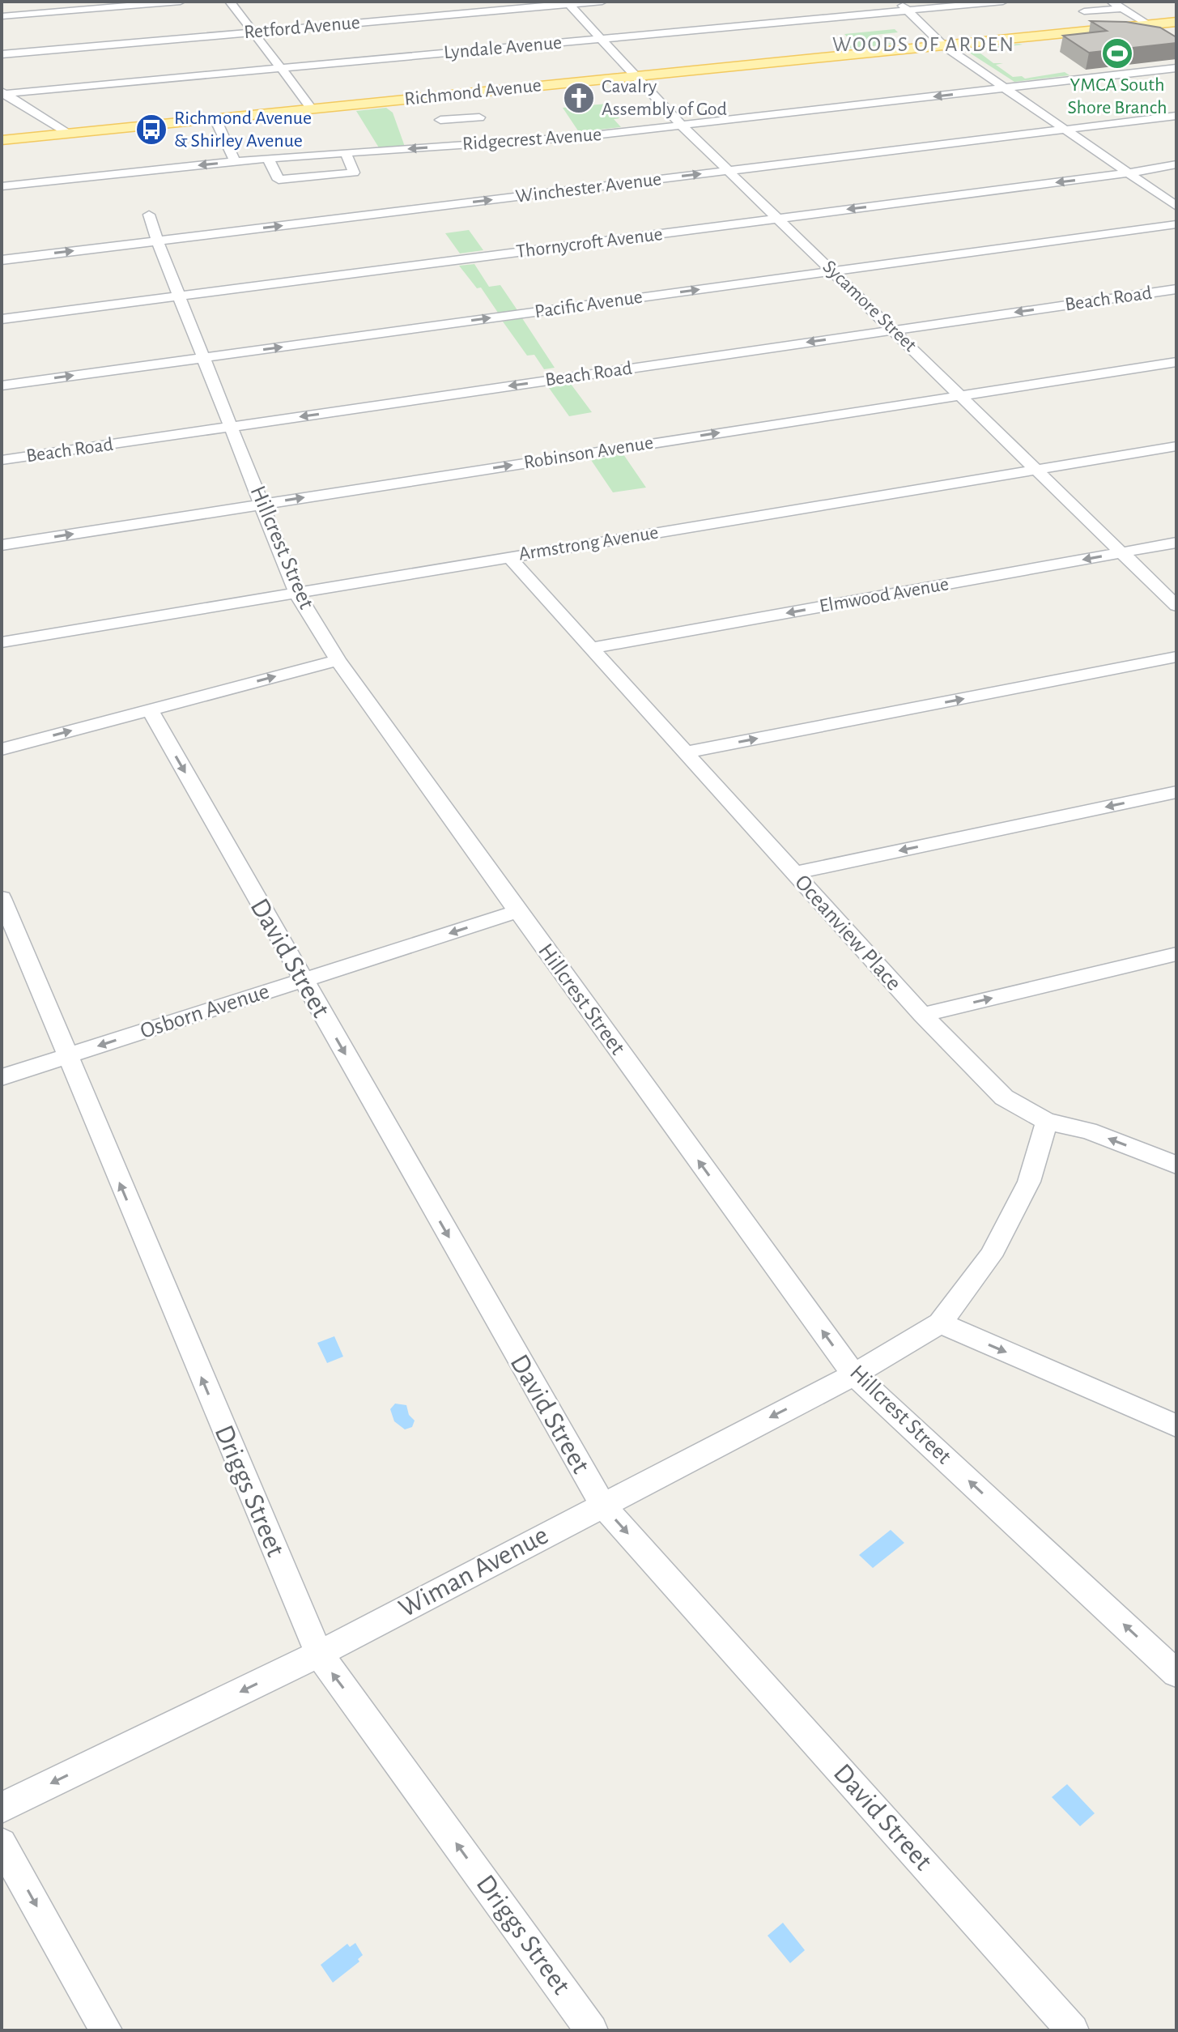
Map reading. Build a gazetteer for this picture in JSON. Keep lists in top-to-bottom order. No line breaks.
{"streets":{"main road":["Richmond Avenue"],"street":["Retford Avenue","Lyndale Avenue","Ridgecrest Avenue","Winchester Avenue","Thornycroft Avenue","Beach Road","Pacific Avenue","Sycamore Street","Robinson Avenue","Armstrong Avenue","Hillcrest Street","Elmwood Avenue","Oceanview Place","David Street","Osborn Avenue","Driggs Street","Wiman Avenue"]},"crossings":[["Retford Avenue","Sycamore Street"],["Lyndale Avenue","Sycamore Street"],["Richmond Avenue","Sycamore Street"],["Ridgecrest Avenue","Sycamore Street"],["Winchester Avenue","Sycamore Street"],["Winchester Avenue","Hillcrest Street"],["Thornycroft Avenue","Sycamore Street"],["Thornycroft Avenue","Hillcrest Street"],["Beach Road","Sycamore Street"],["Beach Road","Hillcrest Street"],["Pacific Avenue","Sycamore Street"],["Pacific Avenue","Hillcrest Street"],["Sycamore Street","Robinson Avenue"],["Sycamore Street","Armstrong Avenue"],["Sycamore Street","Elmwood Avenue"],["Robinson Avenue","Hillcrest Street"],["Armstrong Avenue","Hillcrest Street"],["Armstrong Avenue","Oceanview Place"],["Hillcrest Street","Osborn Avenue"],["Hillcrest Street","Wiman Avenue"],["Elmwood Avenue","Oceanview Place"],["David Street","Osborn Avenue"],["David Street","Wiman Avenue"],["Osborn Avenue","Driggs Street"],["Driggs Street","Wiman Avenue"]],"one_way":["Ridgecrest Avenue","Winchester Avenue","Beach Road","Pacific Avenue","Robinson Avenue","Hillcrest Street","David Street","Osborn Avenue","Driggs Street","Wiman Avenue"],"districts":["WOODS OF ARDEN"],"places":{"sports":["YMCA South Shore Branch"],"church":["Cavalry Assembly of God"],"bus stop":["Richmond Avenue & Shirley Avenue"]}}
